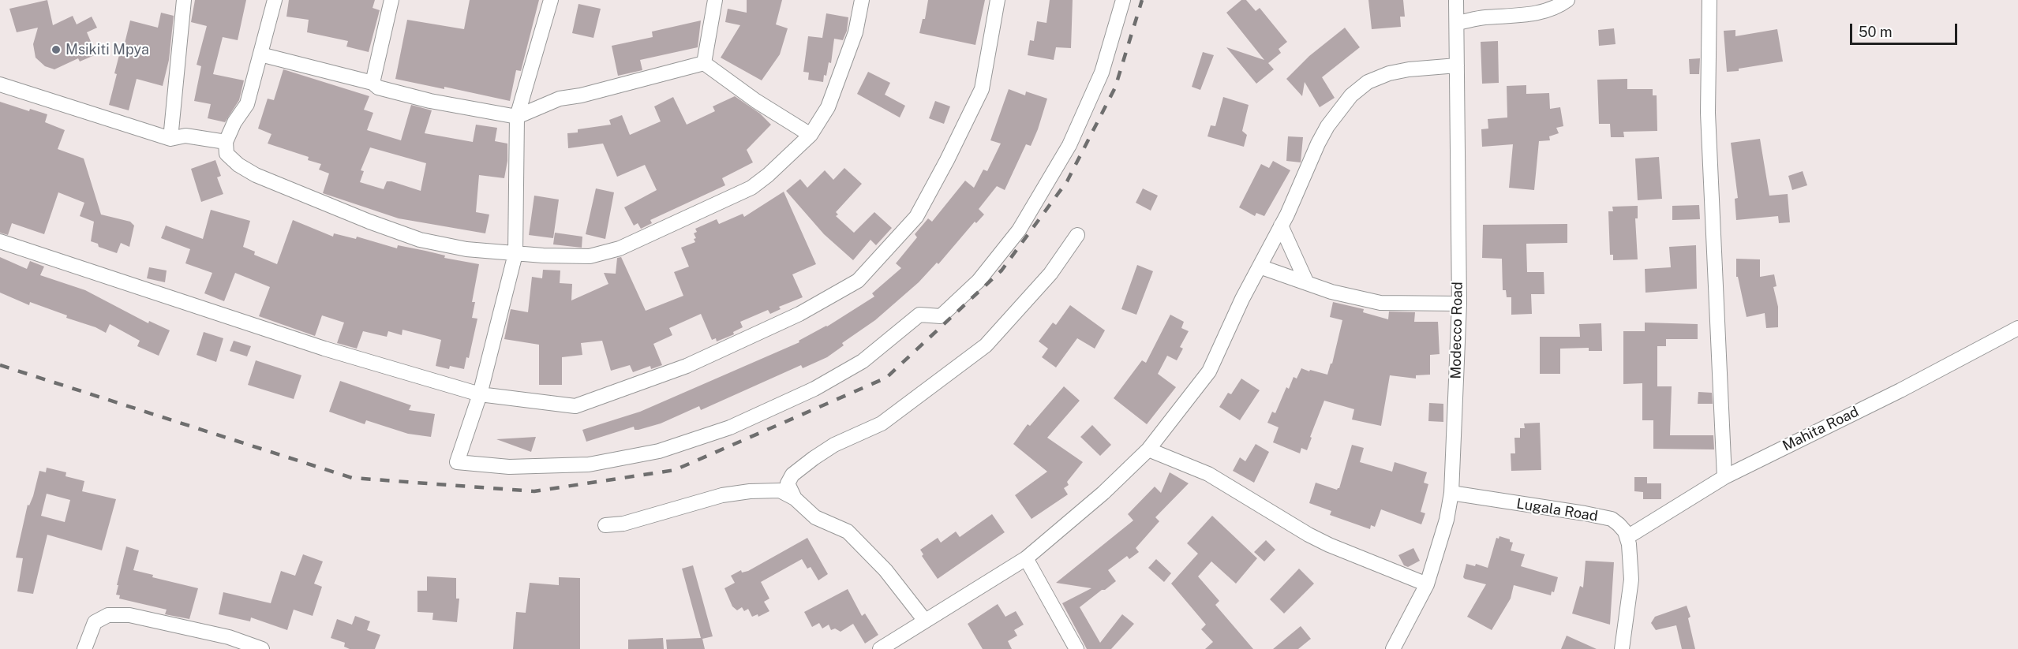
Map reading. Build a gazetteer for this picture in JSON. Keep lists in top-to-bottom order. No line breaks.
{"streets":{"street":["Modecco Road","Mahita Road","Lugala Road"]},"crossings":[["Modecco Road","Lugala Road"],["Mahita Road","Lugala Road"]],"places":["Msikiti Mpya"],"scale_bar":"50 m"}
